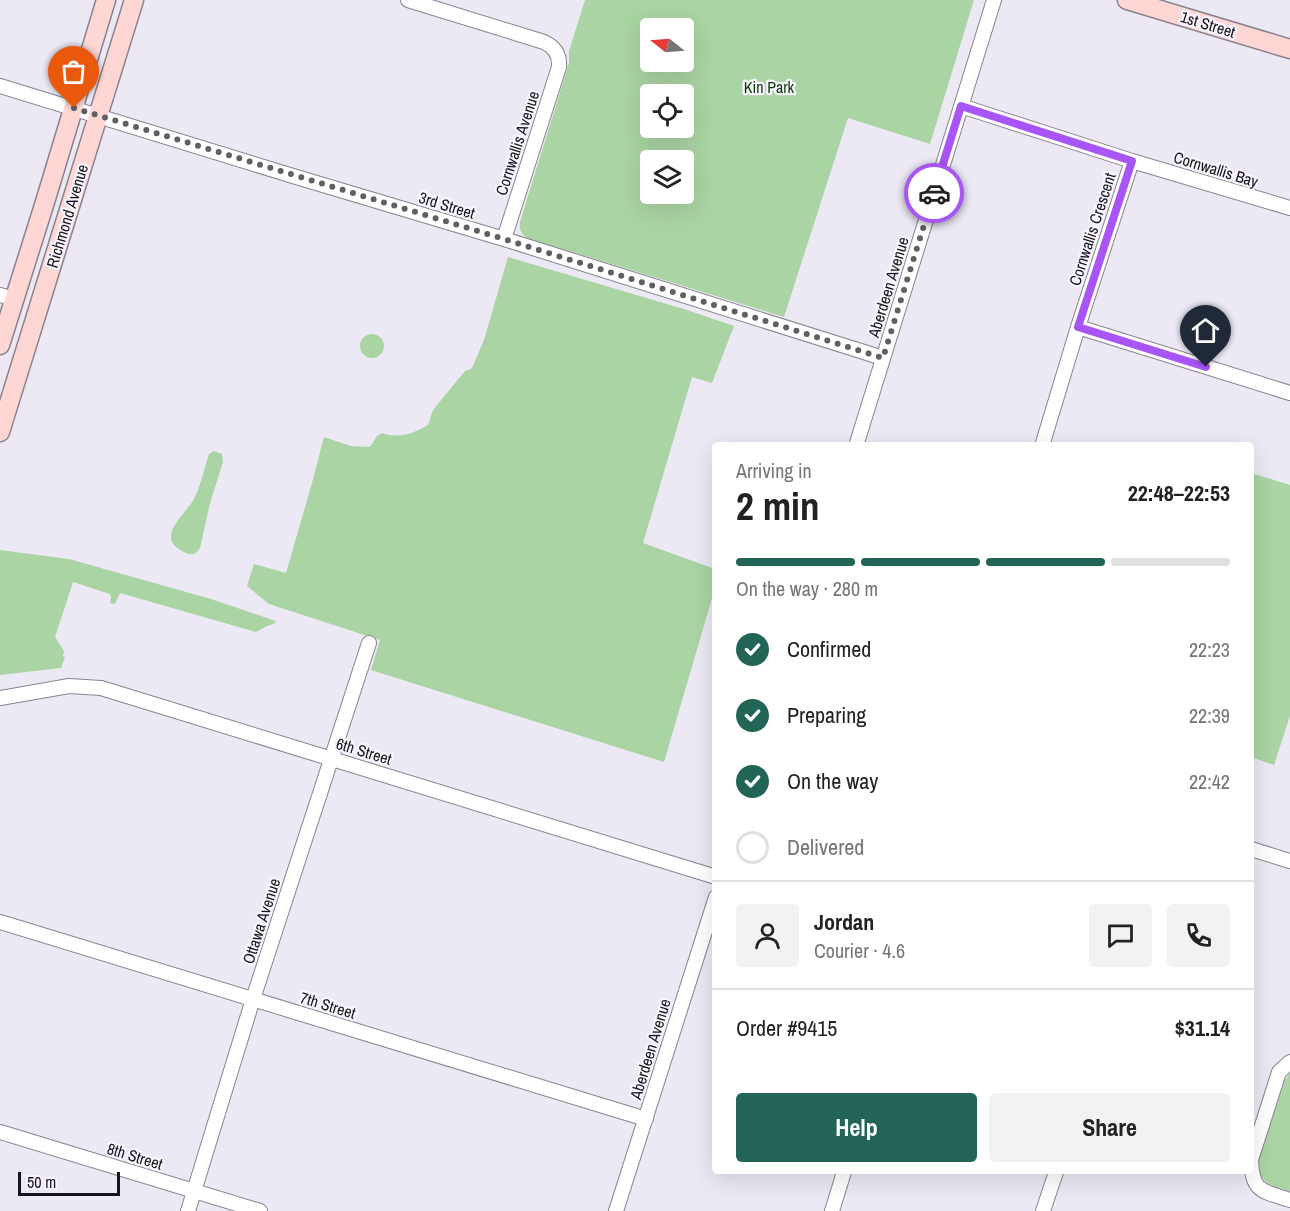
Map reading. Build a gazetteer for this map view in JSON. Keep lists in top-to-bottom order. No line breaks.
{"streets":{"main road":["1st Street","Richmond Avenue"],"street":["Cornwallis Avenue","Cornwallis Bay","3rd Street","Cornwallis Crescent","Aberdeen Avenue","6th Street","Ottawa Avenue","7th Street","8th Street"]},"crossings":[["Cornwallis Avenue","3rd Street"],["Cornwallis Bay","Cornwallis Crescent"],["3rd Street","Richmond Avenue"],["3rd Street","Aberdeen Avenue"],["Cornwallis Crescent","Aberdeen Avenue"],["Aberdeen Avenue","7th Street"],["6th Street","Ottawa Avenue"],["Ottawa Avenue","7th Street"],["Ottawa Avenue","8th Street"]],"parks":["Kin Park"],"scale_bar":"50 m","north":"left","page":{"heading":["2 min","Arriving in","22:48–22:53"],"panel":["Jordan","Courier · 4.6","Order #9415","$31.14"],"bar":"On the way · 280 m","list":[["Confirmed","22:23"],["Preparing","22:39"],["On the way","22:42"],"Delivered"],"buttons":["Help","Share"],"scale":"50 m"}}
